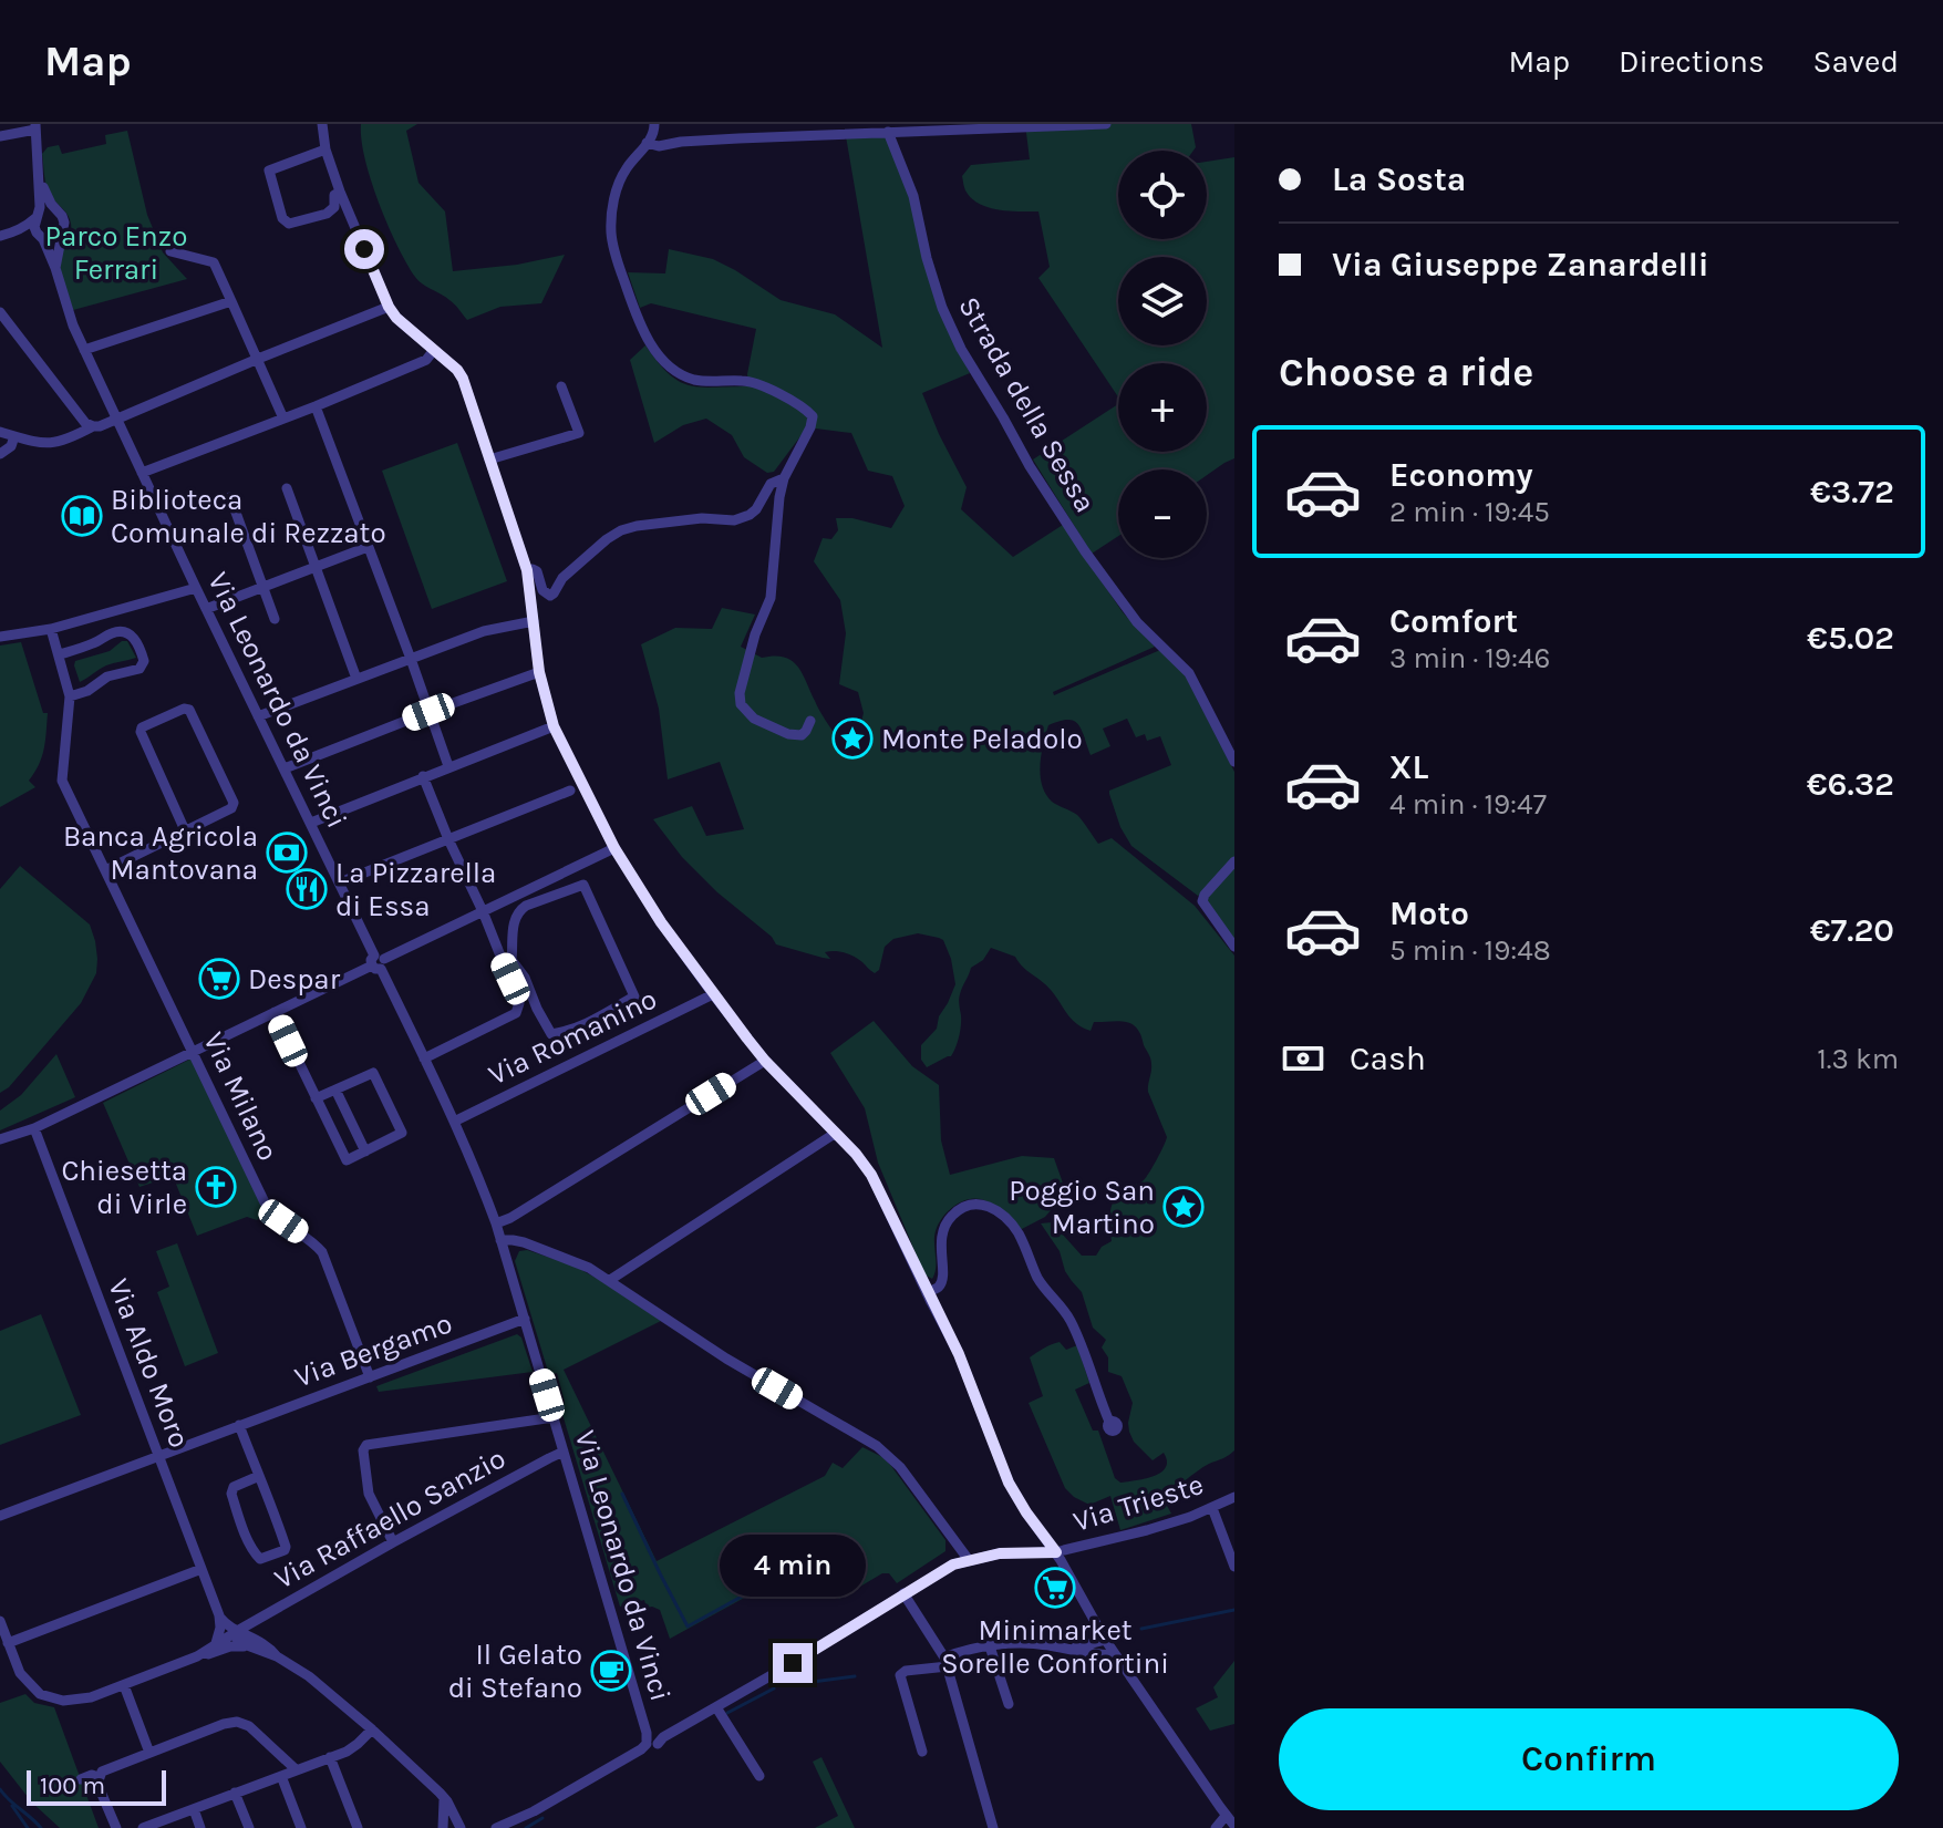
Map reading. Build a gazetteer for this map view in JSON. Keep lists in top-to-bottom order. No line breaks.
{"streets":{"street":["Strada della Sessa","Via Leonardo da Vinci","Via Romanino","Via Milano","Via Bergamo","Via Aldo Moro","Via Trieste","Via Raffaello Sanzio"]},"crossings":[["Via Leonardo da Vinci","Via Romanino"],["Via Leonardo da Vinci","Via Bergamo"],["Via Leonardo da Vinci","Via Trieste"],["Via Leonardo da Vinci","Via Raffaello Sanzio"],["Via Milano","Via Bergamo"],["Via Bergamo","Via Aldo Moro"],["Via Aldo Moro","Via Raffaello Sanzio"]],"parks":["Parco Enzo Ferrari"],"places":{"library":["Biblioteca Comunale di Rezzato"],"place":["Monte Peladolo","Poggio San Martino"],"bank":["Banca Agricola Mantovana"],"restaurant":["La Pizzarella di Essa"],"supermarket":["Despar","Minimarket Sorelle Confortini"],"church":["Chiesetta di Virle"],"cafe":["Il Gelato di Stefano"]},"scale_bar":"100 m","page":{"header":"Map","nav":["Map","Directions","Saved"],"banner":["La Sosta","Via Giuseppe Zanardelli"],"map_buttons":["+","−"],"heading":"Choose a ride","list":[{"name":"Economy","note":"2 min · 19:45","value":"€3.72"},{"name":"Comfort","note":"3 min · 19:46","value":"€5.02"},{"name":"XL","note":"4 min · 19:47","value":"€6.32"},{"name":"Moto","note":"5 min · 19:48","value":"€7.20"}],"pay":["Cash","1.3 km"],"bubble":"4 min","buttons":"Confirm","scale":"100 m"}}
